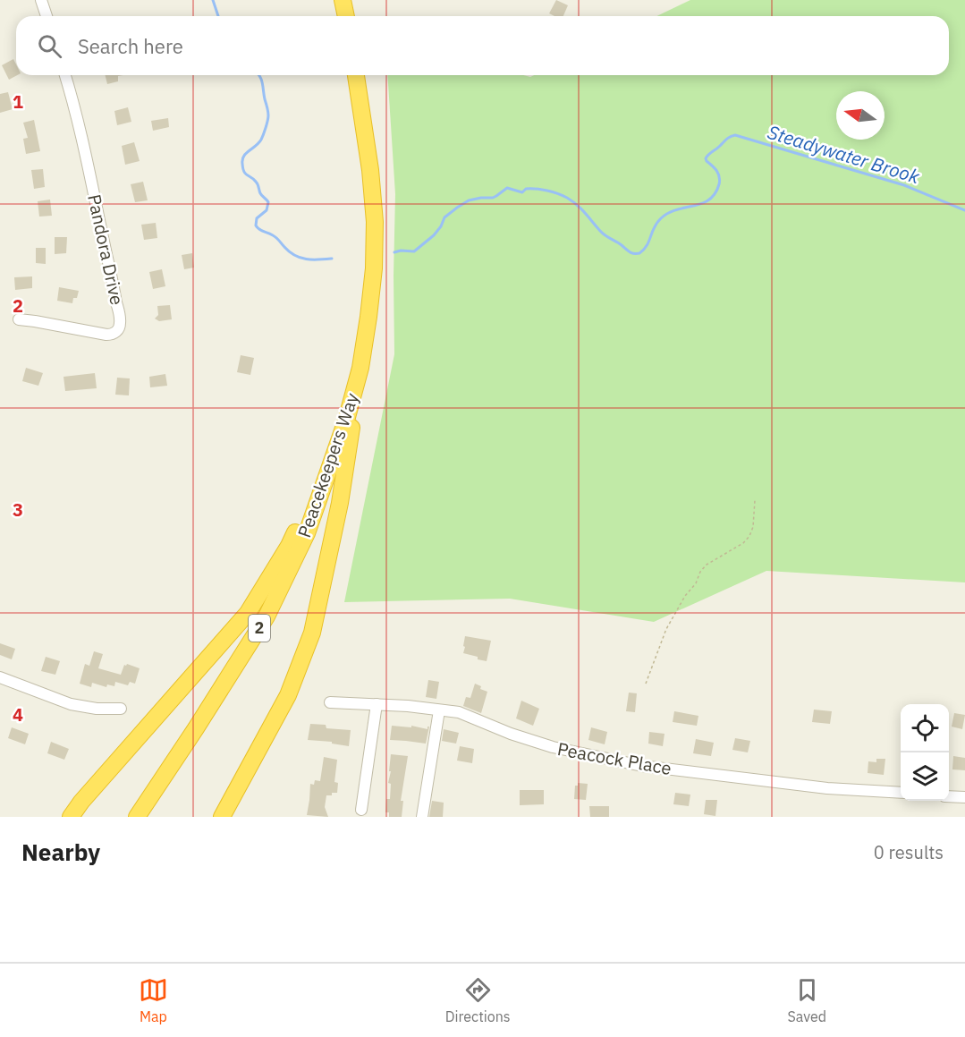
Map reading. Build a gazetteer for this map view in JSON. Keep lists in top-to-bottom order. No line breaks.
{"streets":{"highway":["Peacekeepers Way","2"],"street":["Pandora Drive","Peacock Place"]},"water":["Steadywater Brook"],"north":"left","page":{"search":"Search here","heading":["Nearby","0 results"],"nav":["Map","Directions","Saved"]},"grid":{"rows":["1","2","3","4"]}}
